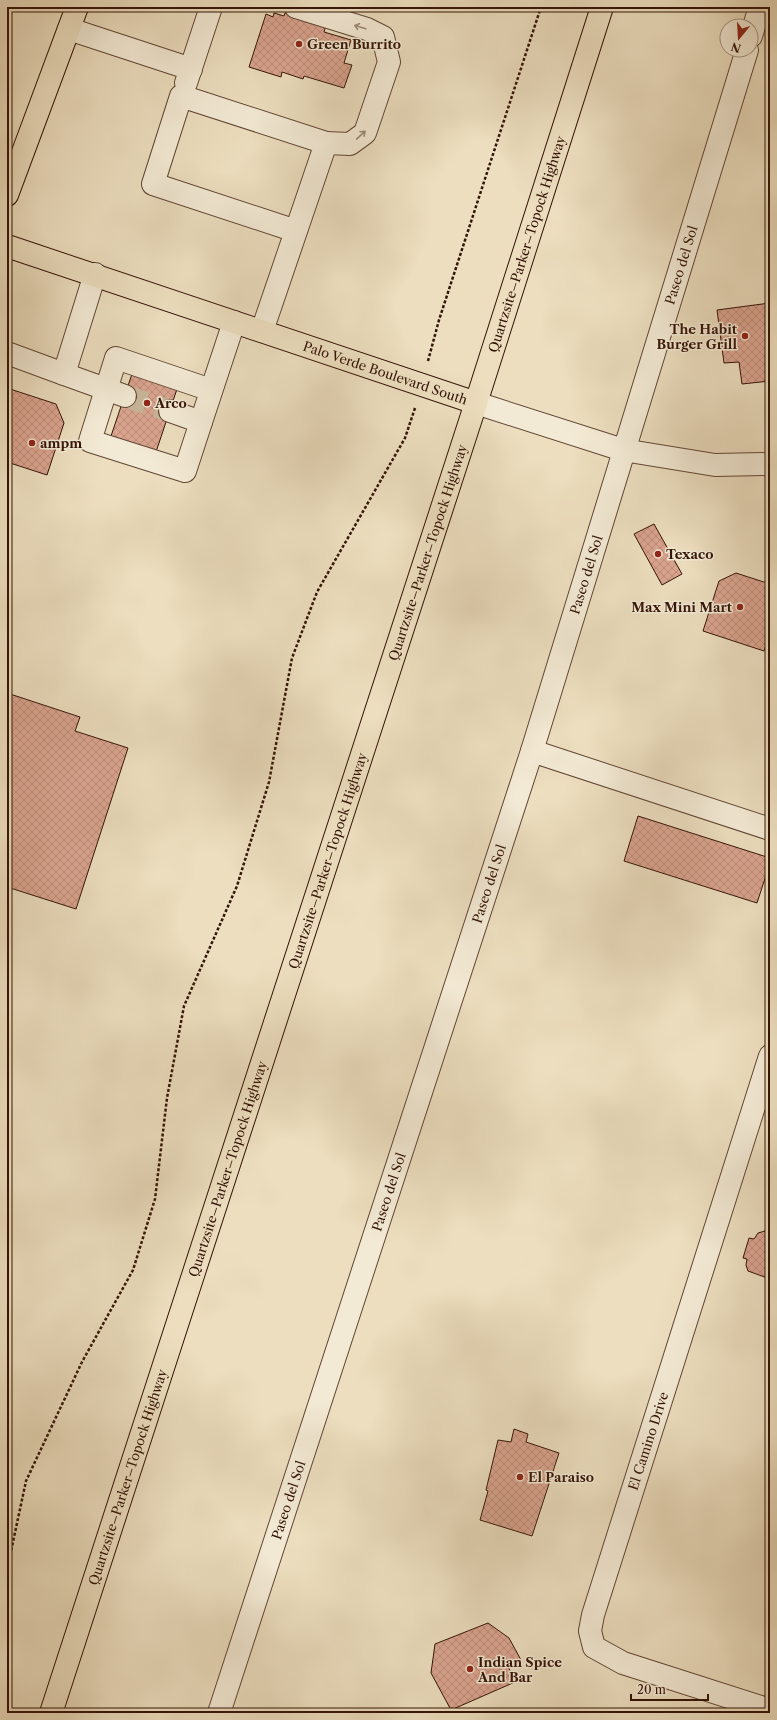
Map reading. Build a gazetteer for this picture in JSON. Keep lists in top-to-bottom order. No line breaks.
{"streets":{"main road":["Quartzsite–Parker–Topock Highway","Palo Verde Boulevard South"],"street":["Paseo del Sol","El Camino Drive"]},"crossings":[["Quartzsite–Parker–Topock Highway","Palo Verde Boulevard South"],["Paseo del Sol","Palo Verde Boulevard South"]],"places":["Green Burrito","The Habit Burger Grill","Arco","ampm","Texaco","Max Mini Mart","El Paraiso","Indian Spice And Bar"],"scale_bar":"20 m","north":"bottom"}
